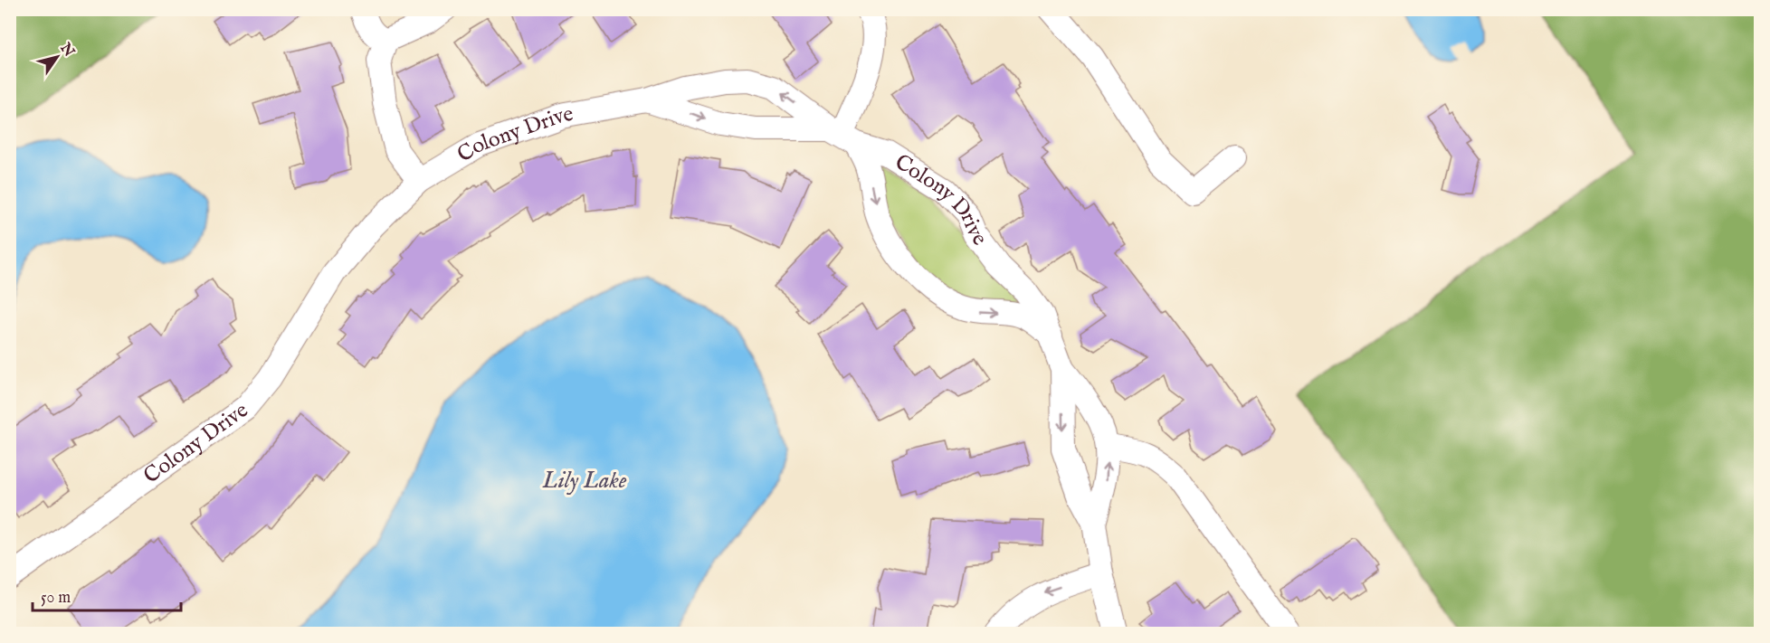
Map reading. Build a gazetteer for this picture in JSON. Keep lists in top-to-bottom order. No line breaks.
{"streets":{"street":["Colony Drive"]},"water":["Lily Lake"],"scale_bar":"50 m","north":"top right"}
